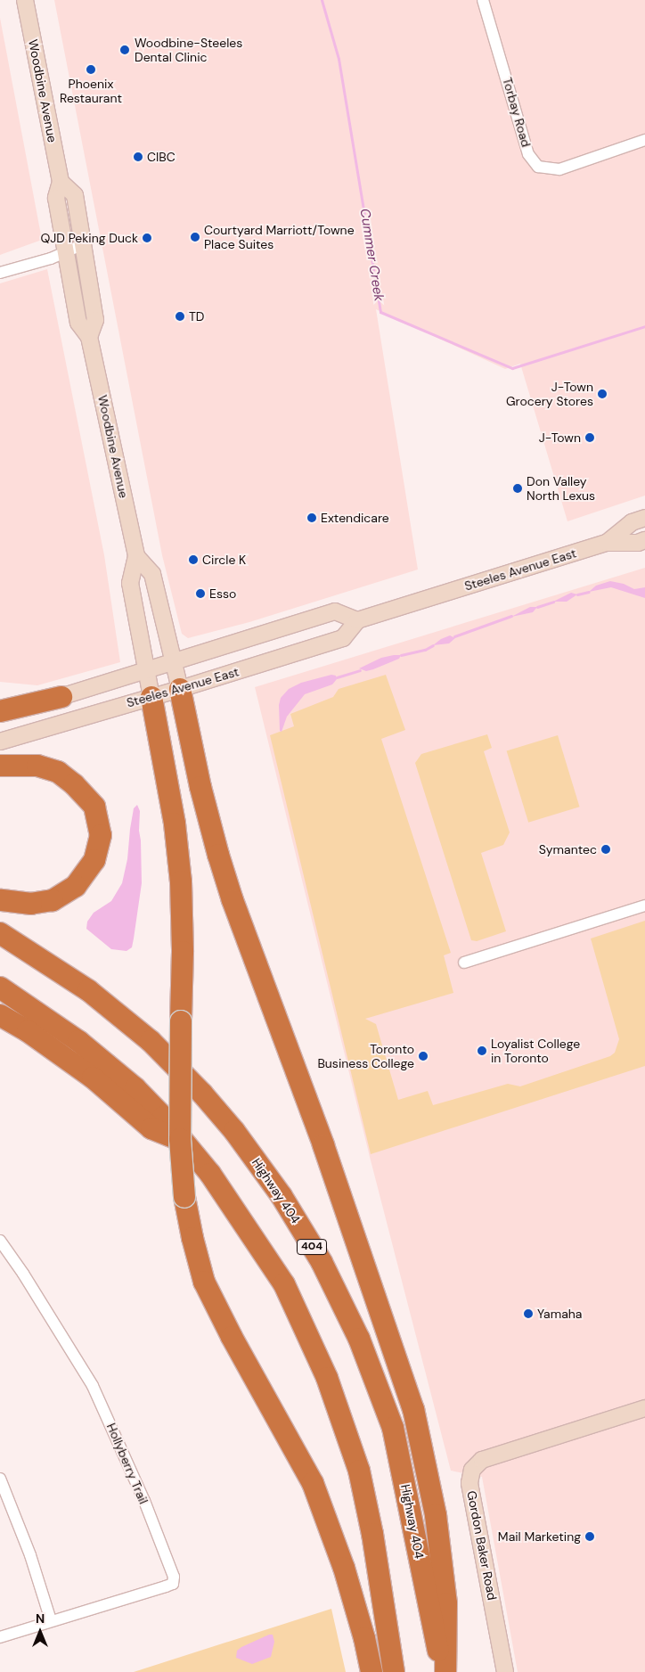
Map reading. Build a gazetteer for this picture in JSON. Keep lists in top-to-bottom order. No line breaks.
{"streets":{"highway":["Highway 404","404"],"main road":["Woodbine Avenue","Steeles Avenue East","Gordon Baker Road"],"street":["Torbay Road","Hollyberry Trail"]},"crossings":[["Woodbine Avenue","Steeles Avenue East"]],"water":["Cummer Creek"],"places":["Woodbine-Steeles Dental Clinic","Phoenix Restaurant","CIBC","Courtyard Marriott/Towne Place Suites","QJD Peking Duck","TD","J-Town Grocery Stores","J-Town","Don Valley North Lexus","Extendicare","Circle K","Esso","Symantec","Loyalist College in Toronto","Toronto Business College","Yamaha","Mail Marketing"],"north":"top"}
